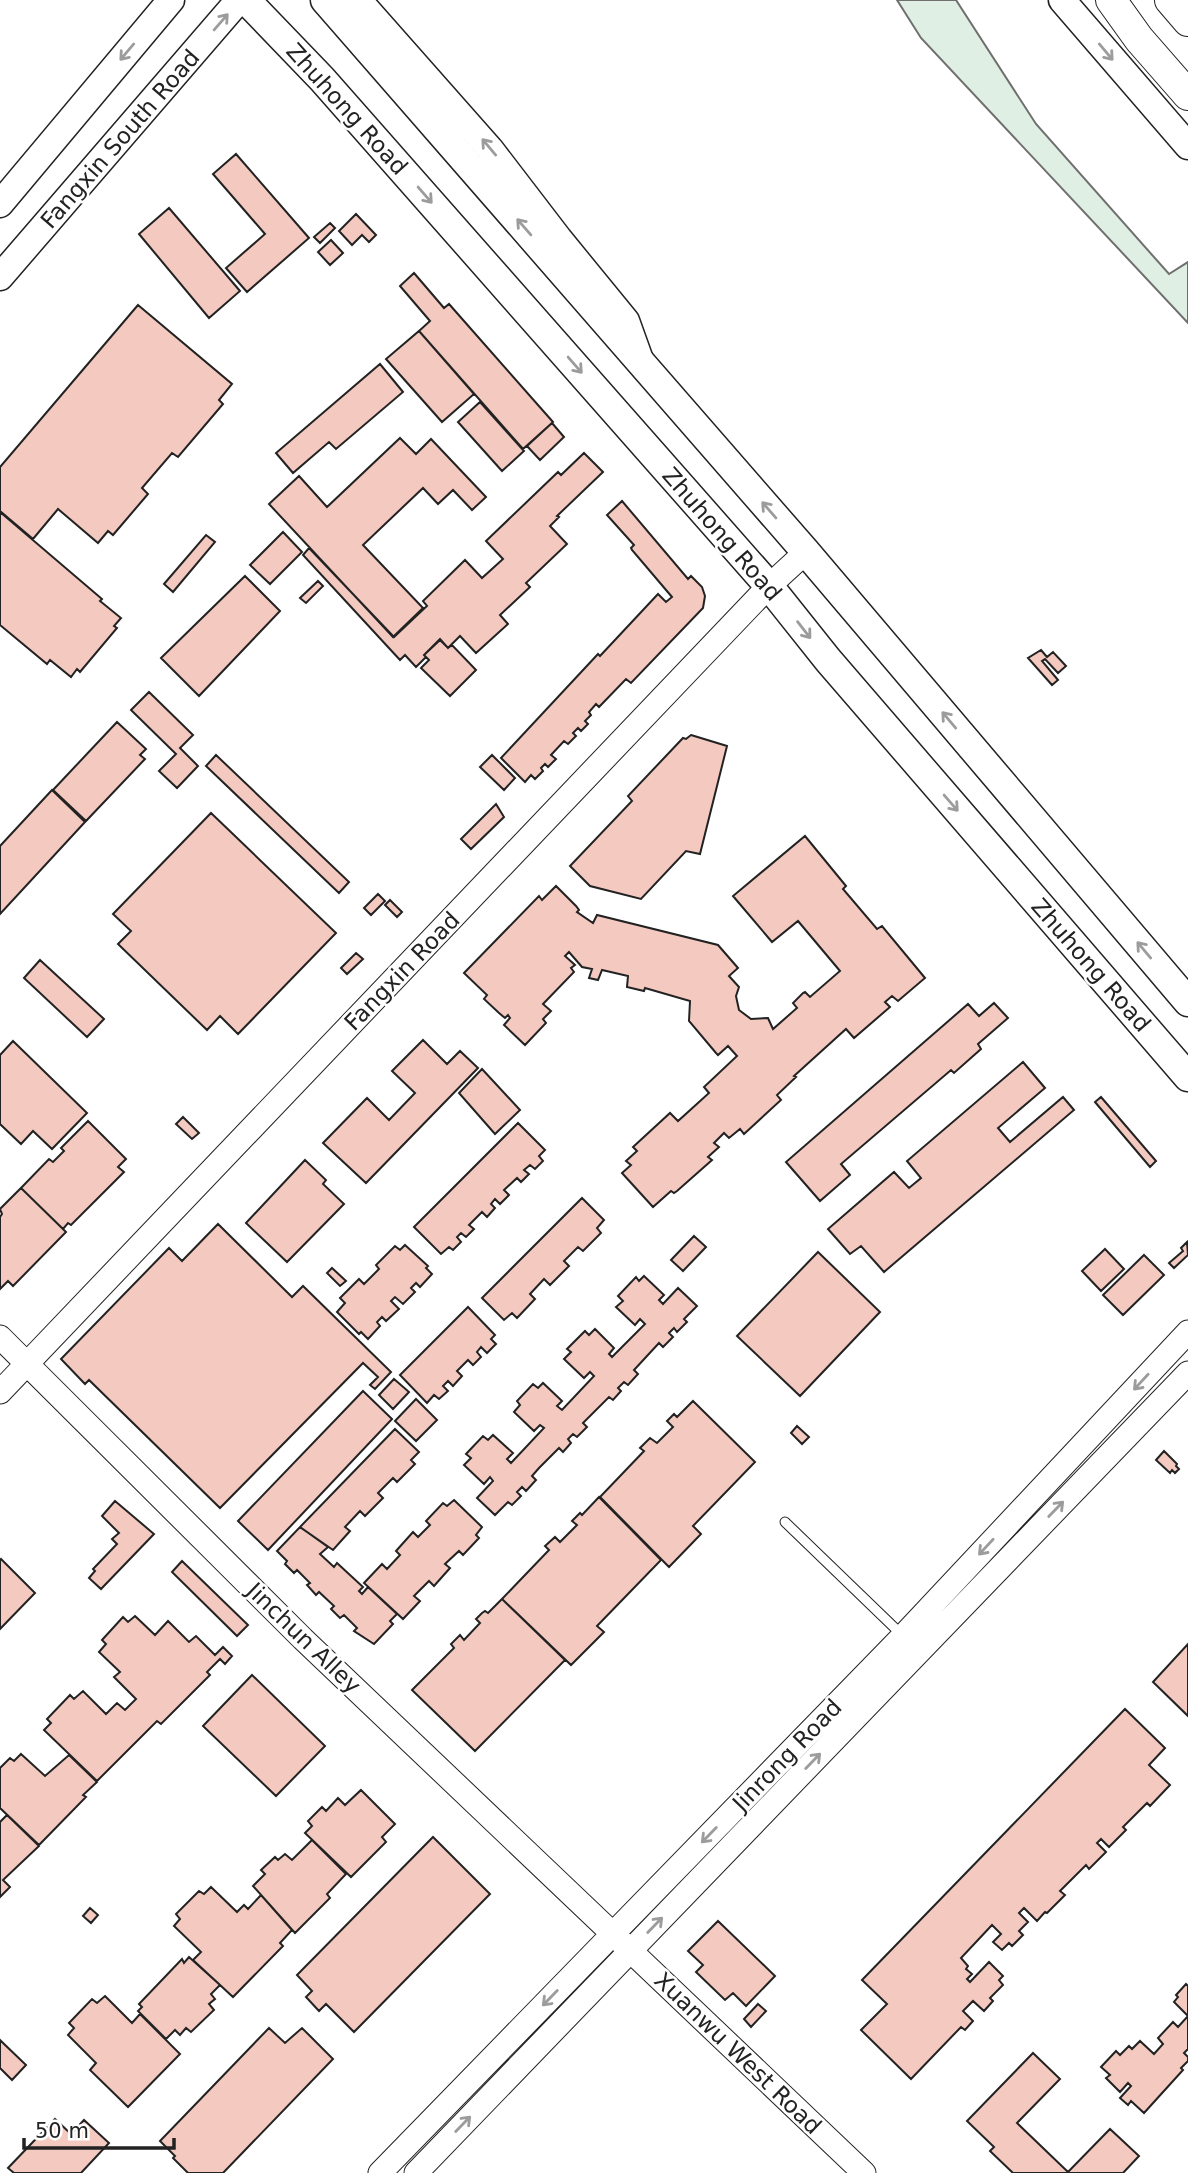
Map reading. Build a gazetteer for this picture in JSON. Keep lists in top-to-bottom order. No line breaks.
{"streets":{"main road":["Zhuhong Road","Fangxin South Road"],"street":["Fangxin Road","Jinchun Alley","Jinrong Road","Xuanwu West Road"]},"crossings":[["Zhuhong Road","Fangxin Road"],["Fangxin Road","Jinchun Alley"],["Jinchun Alley","Jinrong Road"],["Jinchun Alley","Xuanwu West Road"],["Jinrong Road","Xuanwu West Road"]],"scale_bar":"50 m"}
